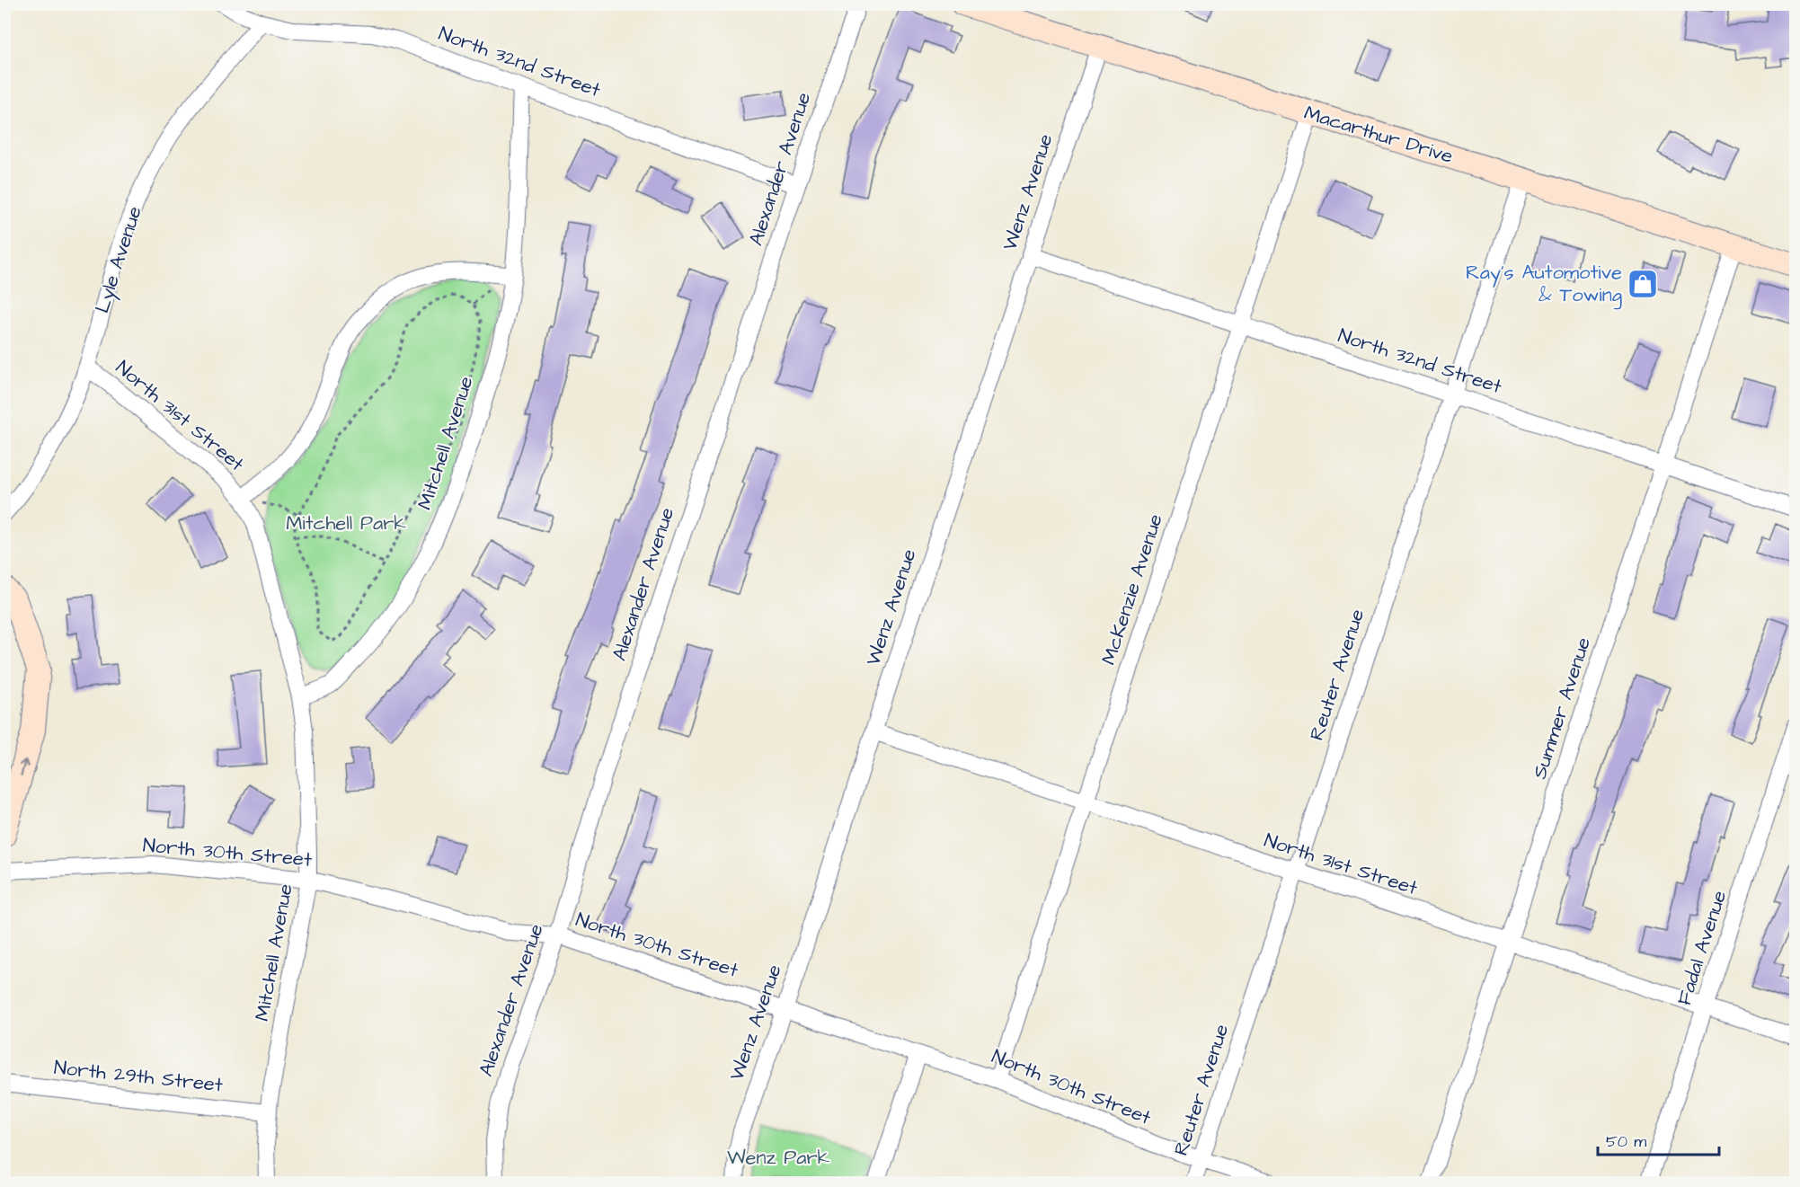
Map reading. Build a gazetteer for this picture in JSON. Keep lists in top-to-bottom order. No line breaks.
{"streets":{"main road":["Macarthur Drive"],"street":["North 32nd Street","Alexander Avenue","Wenz Avenue","Lyle Avenue","North 31st Street","Mitchell Avenue","McKenzie Avenue","Reuter Avenue","Summer Avenue","North 30th Street","Fadal Avenue","North 29th Street"]},"crossings":[["North 32nd Street","Alexander Avenue"],["North 32nd Street","Wenz Avenue"],["North 32nd Street","Lyle Avenue"],["North 32nd Street","Mitchell Avenue"],["North 32nd Street","McKenzie Avenue"],["North 32nd Street","Reuter Avenue"],["North 32nd Street","Summer Avenue"],["Macarthur Drive","Wenz Avenue"],["Macarthur Drive","McKenzie Avenue"],["Macarthur Drive","Reuter Avenue"],["Macarthur Drive","Summer Avenue"],["Alexander Avenue","North 30th Street"],["Wenz Avenue","North 31st Street"],["Wenz Avenue","North 30th Street"],["Lyle Avenue","North 31st Street"],["North 31st Street","Mitchell Avenue"],["North 31st Street","McKenzie Avenue"],["North 31st Street","Reuter Avenue"],["North 31st Street","Summer Avenue"],["North 31st Street","Fadal Avenue"],["Mitchell Avenue","North 30th Street"],["Mitchell Avenue","North 29th Street"],["McKenzie Avenue","North 30th Street"],["Reuter Avenue","North 30th Street"]],"parks":["Mitchell Park","Wenz Park"],"places":{"shop":["Ray's Automotive & Towing"]},"scale_bar":"50 m"}
